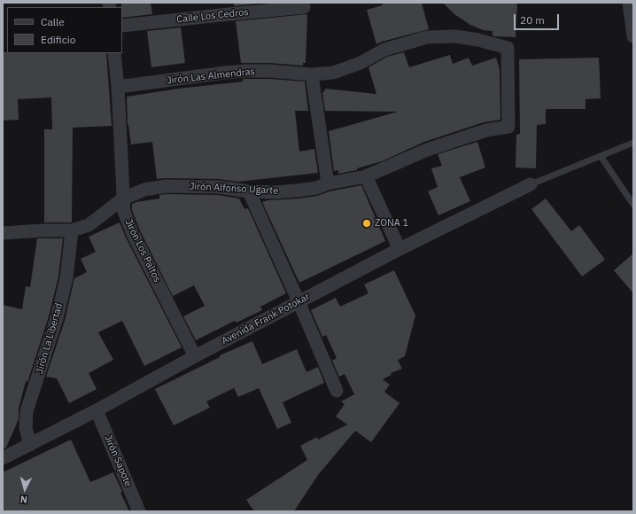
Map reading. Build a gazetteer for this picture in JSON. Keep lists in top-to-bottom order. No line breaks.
{"streets":{"street":["Calle Los Cedros","Jirón Las Almendras","Jirón Alfonso Ugarte","Jirón Los Paltos","Avenida Frank Potokar","Jirón La Libertad","Jirón Sapote"]},"crossings":[["Jirón Las Almendras","Jirón Alfonso Ugarte"],["Jirón Las Almendras","Jirón Los Paltos"],["Jirón Alfonso Ugarte","Jirón Los Paltos"],["Jirón Alfonso Ugarte","Jirón La Libertad"],["Jirón Los Paltos","Avenida Frank Potokar"],["Avenida Frank Potokar","Jirón La Libertad"],["Avenida Frank Potokar","Jirón Sapote"]],"places":["ZONA 1"],"legend":["Calle","Edificio"],"scale_bar":"20 m","north":"bottom"}
